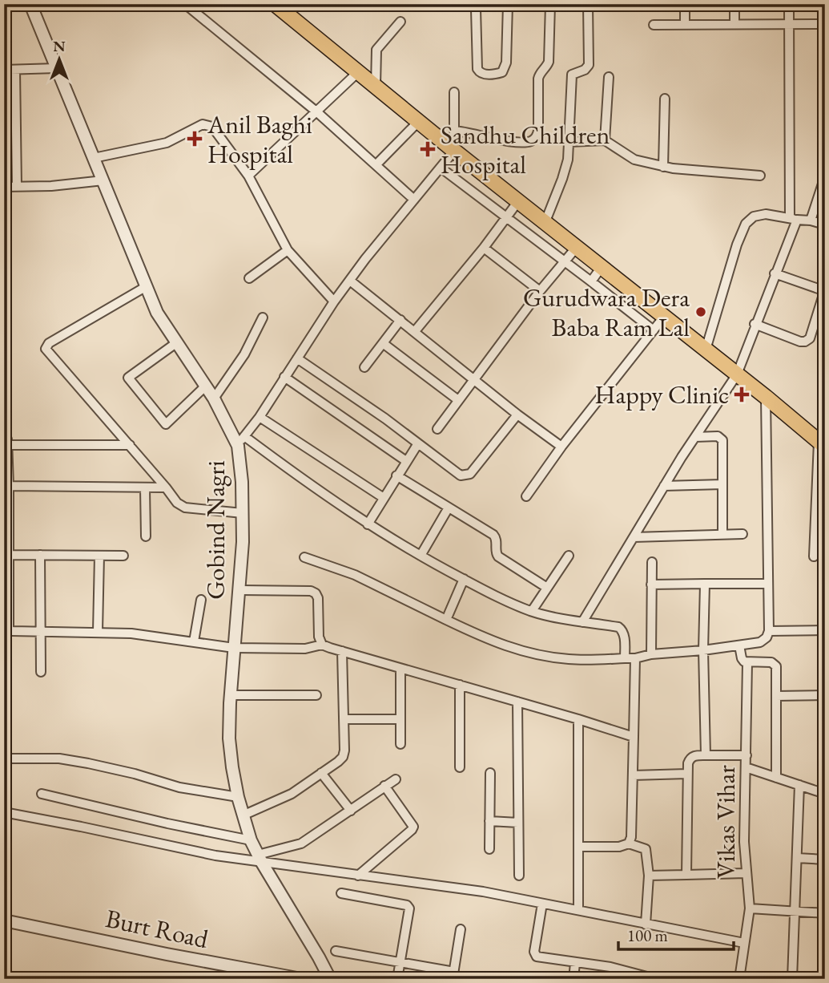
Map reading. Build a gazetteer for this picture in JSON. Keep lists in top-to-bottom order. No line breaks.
{"streets":{"street":["Gobind Nagri","Vikas Vihar","Burt Road"]},"places":{"health":["Anil Baghi Hospital","Sandhu Children Hospital","Happy Clinic"],"other":["Gurudwara Dera Baba Ram Lal"]},"scale_bar":"100 m","north":"top"}
